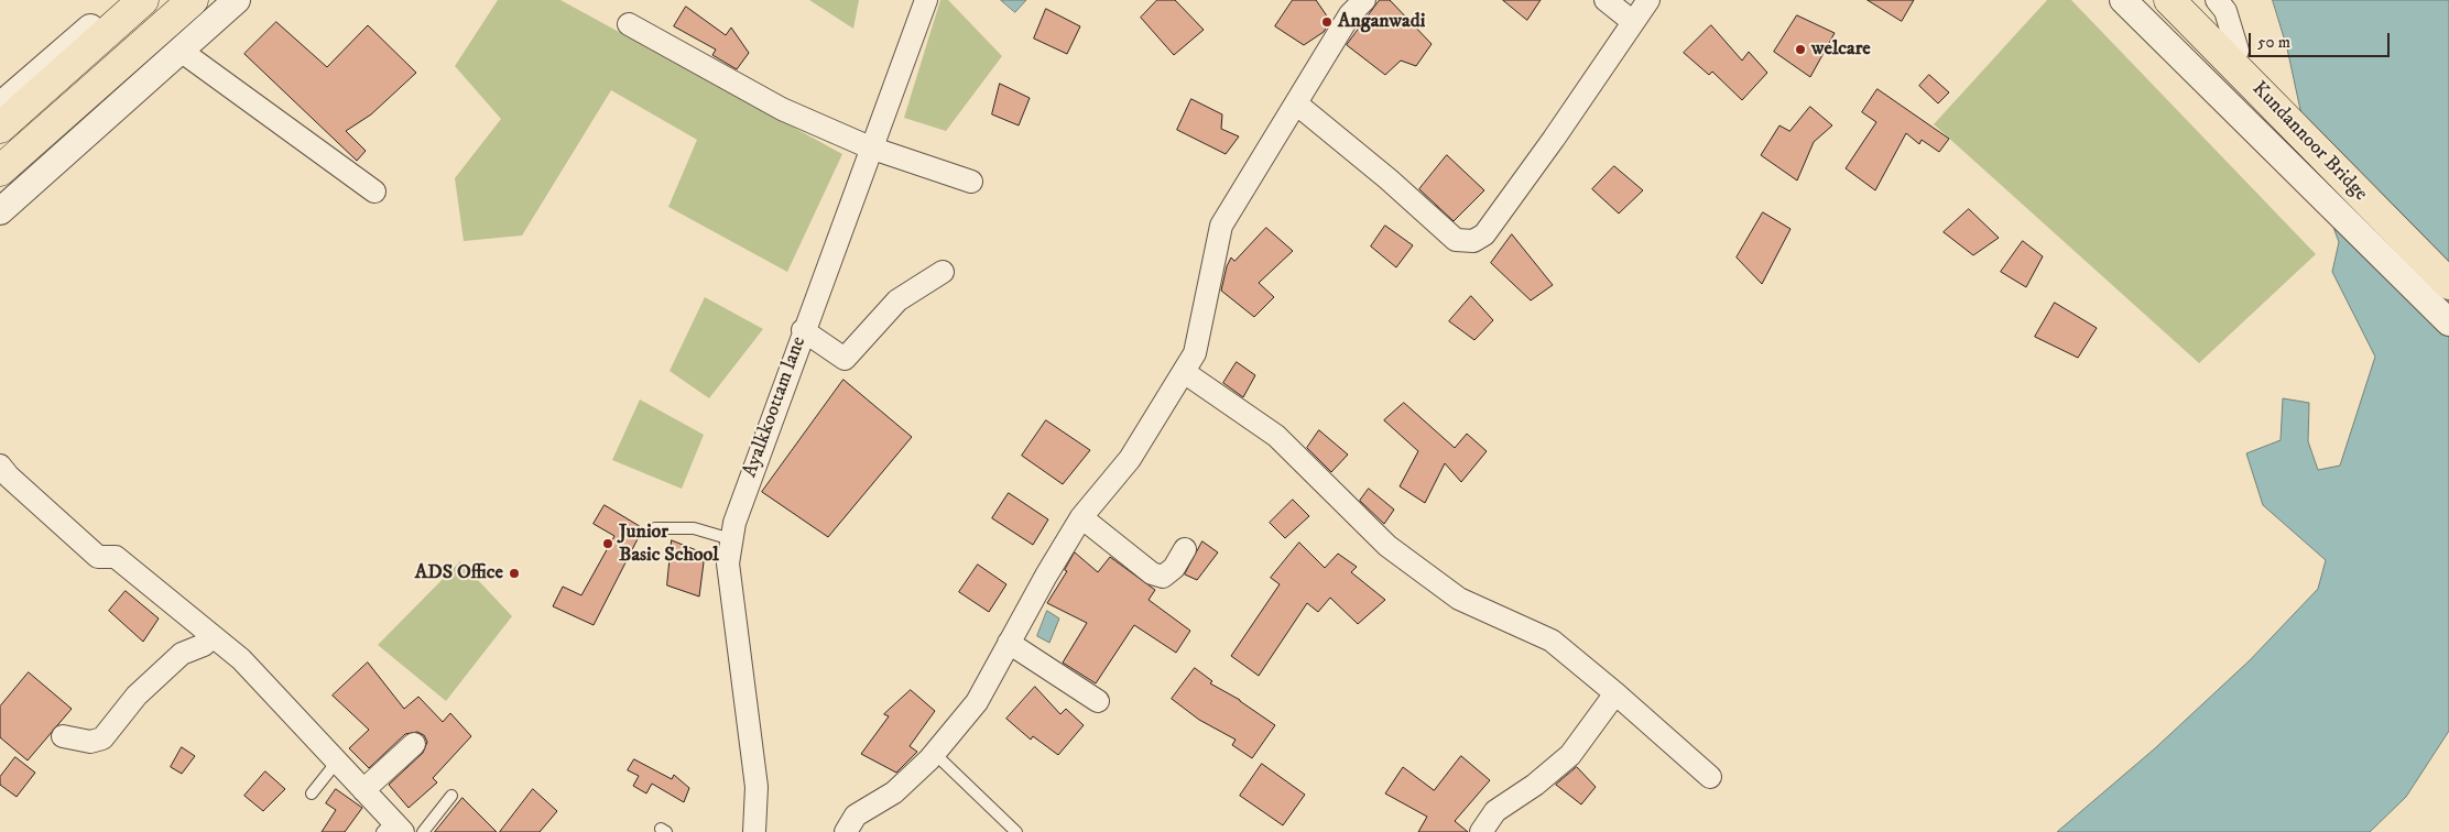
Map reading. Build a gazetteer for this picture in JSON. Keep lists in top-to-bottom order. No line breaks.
{"streets":{"highway":["Kundannoor Bridge"],"street":["Ayalkkoottam lane"]},"places":["Anganwadi","welcare","Junior Basic School","ADS Office"],"scale_bar":"50 m"}
